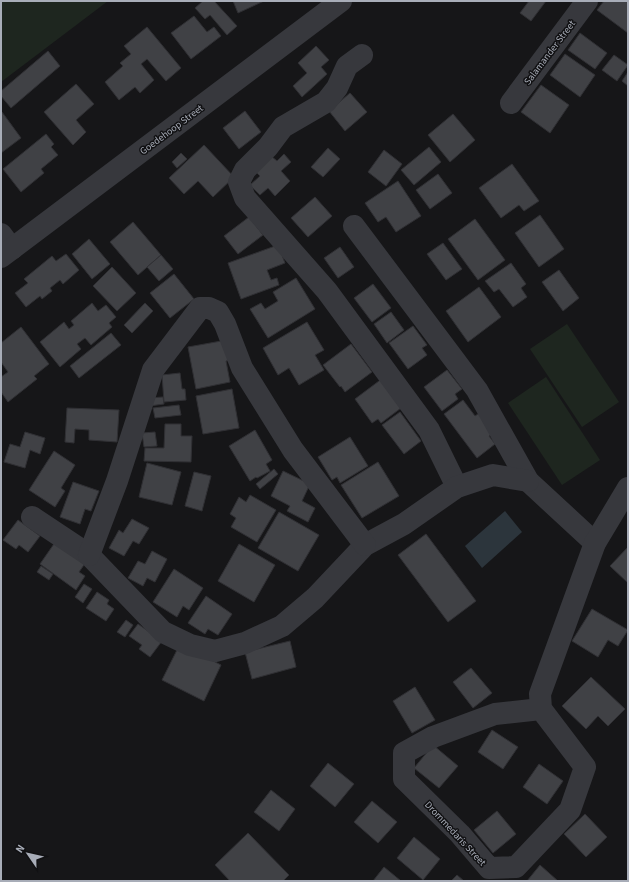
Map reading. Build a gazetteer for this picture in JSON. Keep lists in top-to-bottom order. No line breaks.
{"streets":{"street":["Salamander Street","Goedehoop Street","Drommedaris Street"]},"north":"top left"}
